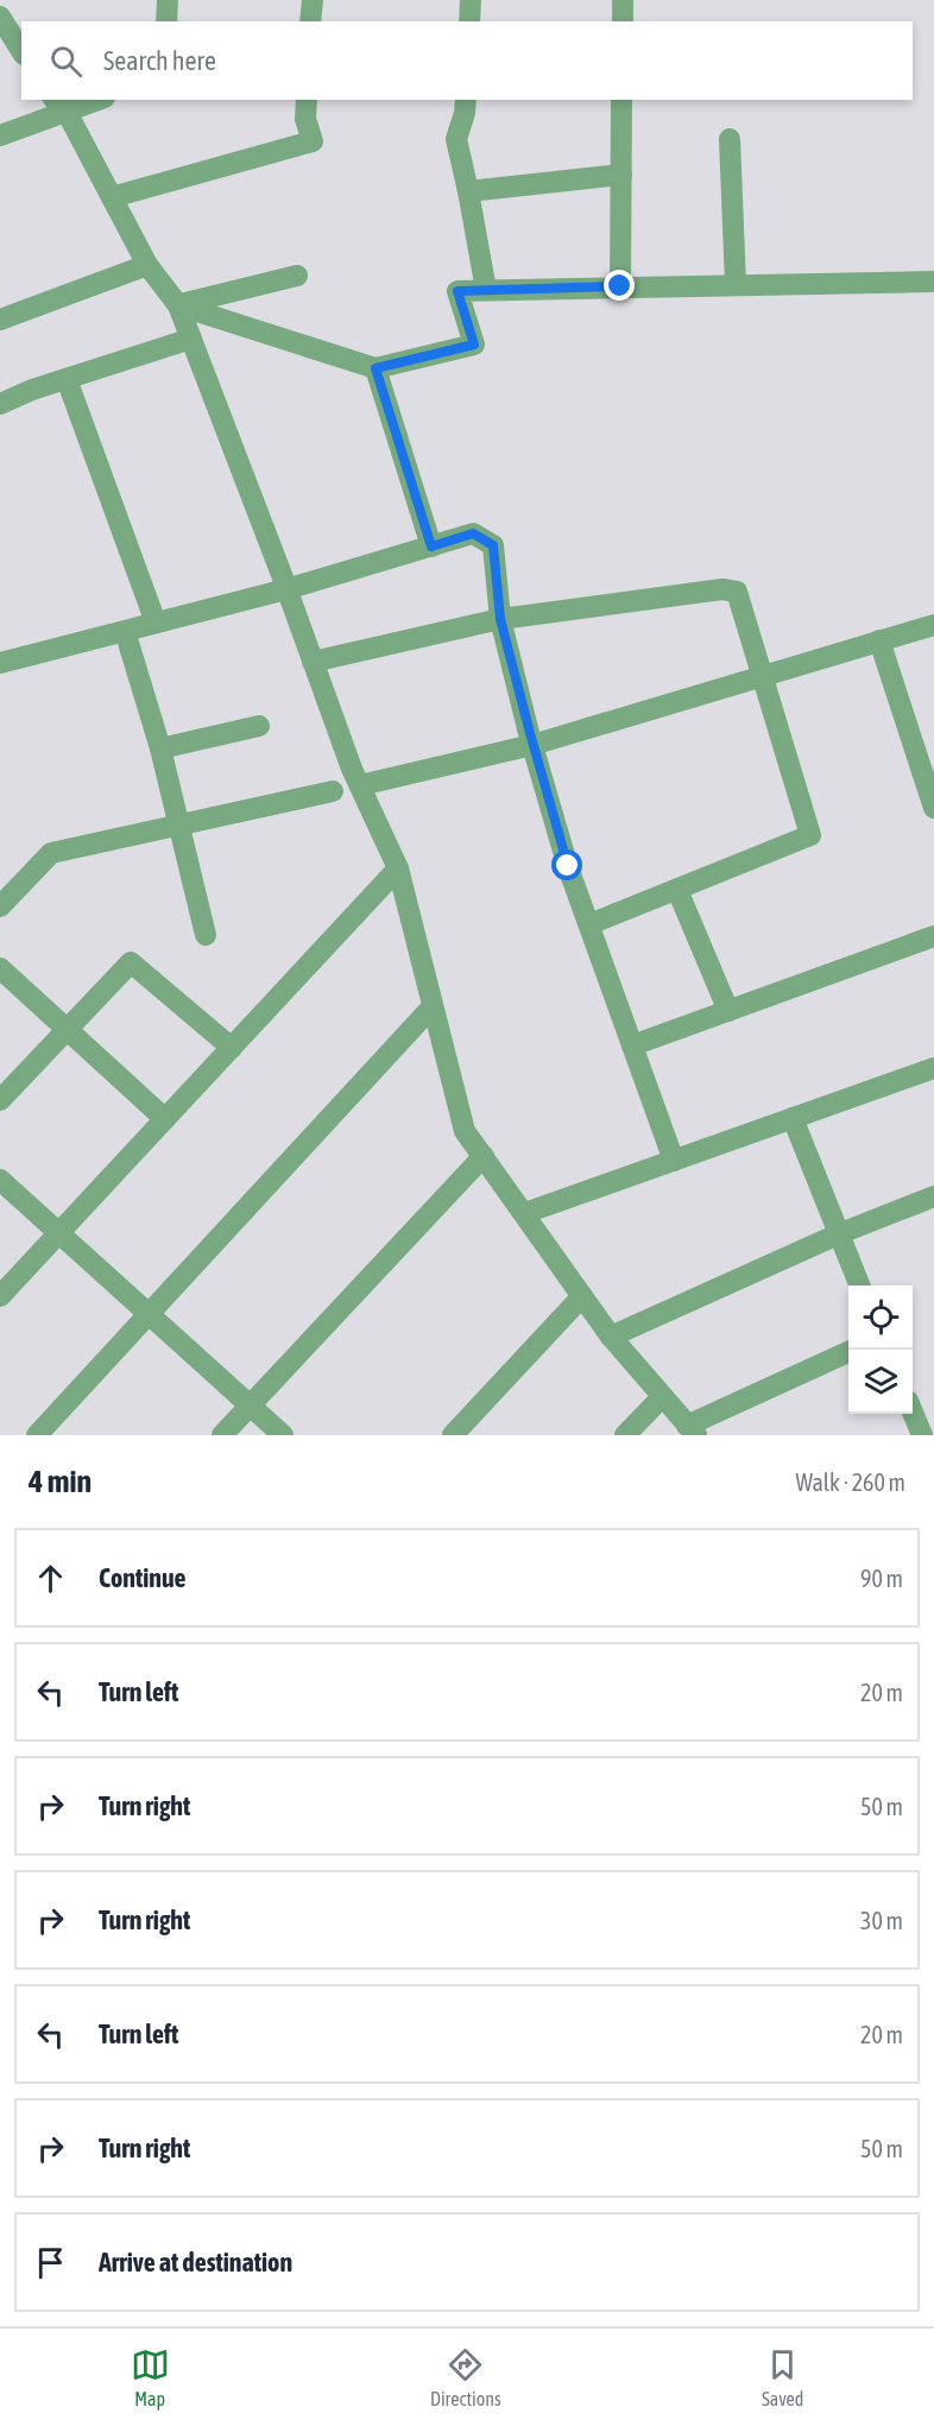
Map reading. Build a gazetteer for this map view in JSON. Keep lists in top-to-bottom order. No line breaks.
{"page":{"search":"Search here","heading":["4 min","Walk · 260 m"],"list":[["Continue","90 m"],["Turn left","20 m"],["Turn right","50 m"],["Turn right","30 m"],["Turn left","20 m"],["Turn right","50 m"],"Arrive at destination"],"nav":["Map","Directions","Saved"]}}
